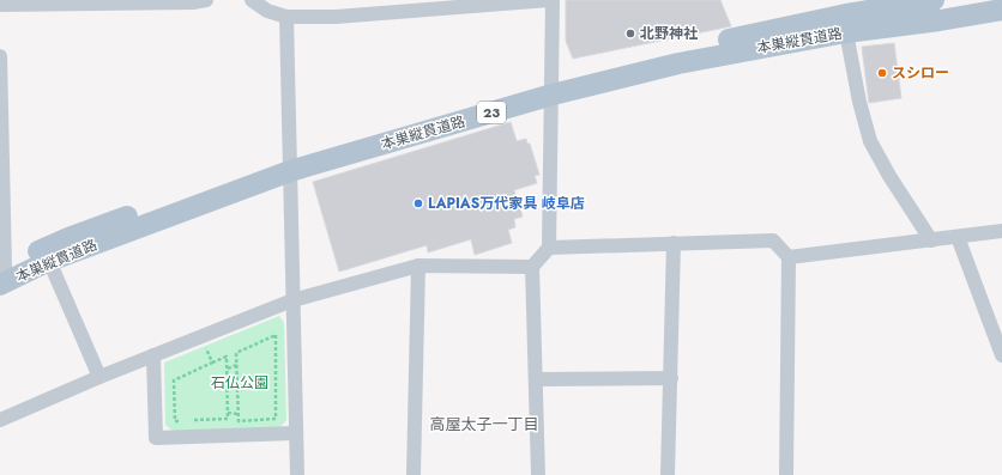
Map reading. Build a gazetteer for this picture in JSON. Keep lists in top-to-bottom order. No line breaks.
{"streets":{"main road":["本巣縦貫道路","23"]},"districts":["高屋太子一丁目"],"parks":["石仏公園"],"places":["北野神社","スシロー","LAPIAS万代家具 岐阜店"]}
